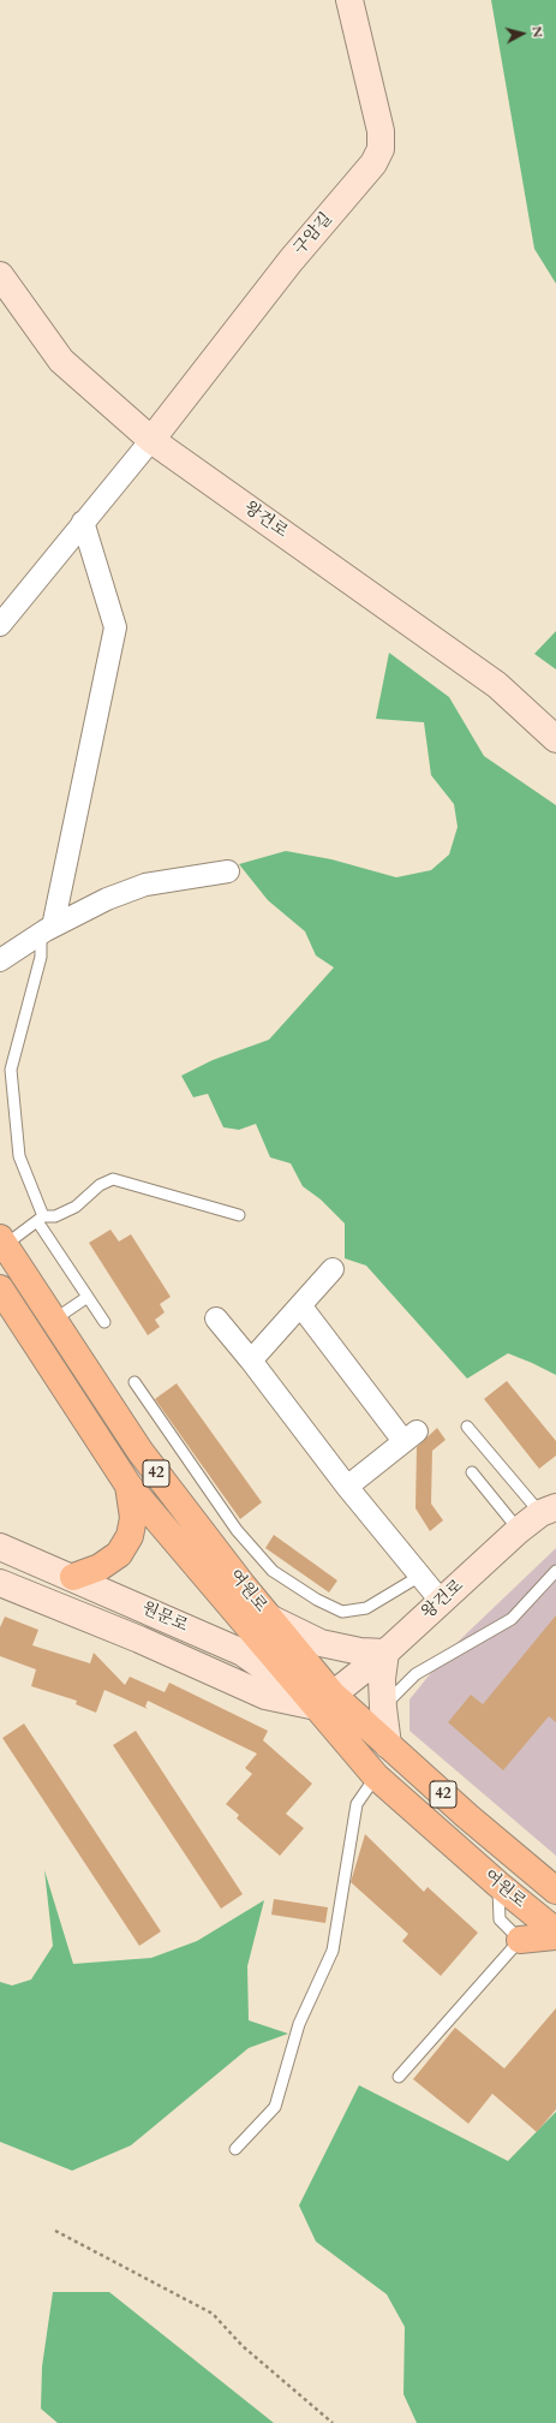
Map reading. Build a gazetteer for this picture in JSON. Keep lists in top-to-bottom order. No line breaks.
{"streets":{"highway":["42","여원로"],"street":["구암길","왕건로","원문로"]},"crossings":[["구암길","왕건로"],["왕건로","여원로"],["왕건로","원문로"],["여원로","원문로"]],"north":"right"}
